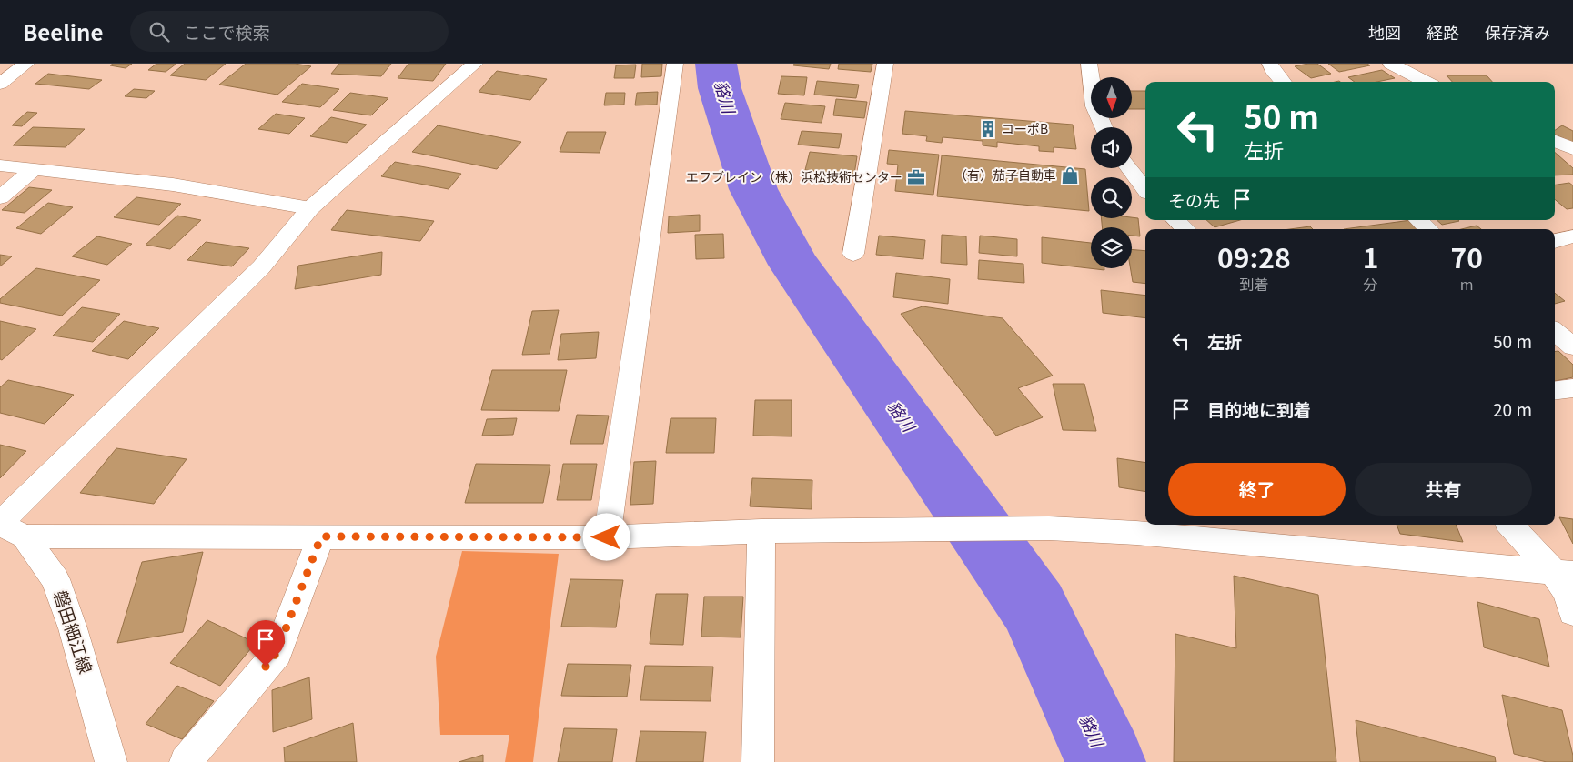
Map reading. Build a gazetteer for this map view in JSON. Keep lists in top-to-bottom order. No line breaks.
{"streets":{"street":["磐田細江線"]},"water":["貉川"],"places":{"building":["コーポB"],"shop":["（有）茄子自動車"],"office":["エフブレイン（株）浜松技術センター"]},"north":"bottom","page":{"header":"Beeline","search":"ここで検索","nav":["地図","経路","保存済み"],"turn":["50 m","左折"],"then":"その先","eta":["09:28","到着","1","分","70","m"],"list":[{"name":"左折","value":"50 m"},{"name":"目的地に到着","value":"20 m"}],"buttons":["終了","共有"]}}
